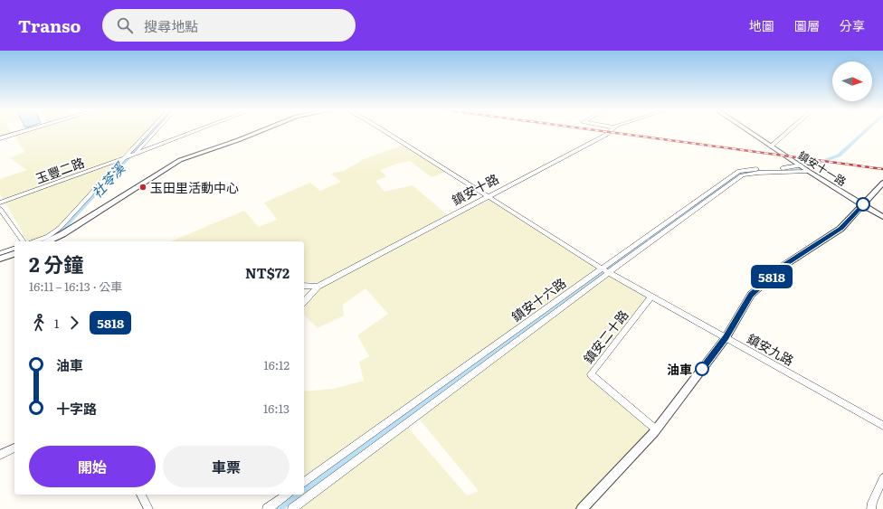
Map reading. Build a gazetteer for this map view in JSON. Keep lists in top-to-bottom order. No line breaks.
{"streets":{"street":["鎮安十一路","玉豐二路","鎮安十路","鎮安十六路","鎮安二十路","鎮安九路"]},"crossings":[["鎮安十一路","鎮安十六路"],["鎮安十路","鎮安九路"],["鎮安十六路","鎮安九路"],["鎮安二十路","鎮安九路"]],"water":["社苓溪"],"places":["玉田里活動中心","油車"],"lines":["bus line 5818"],"north":"right","page":{"header":"Transo","search":"搜尋地點","nav":["地圖","圖層","分享"],"on_map":"5818","heading":["2 分鐘","16:11 – 16:13 · 公車","NT$72"],"legs":["1","5818"],"list":[{"name":"油車","value":"16:12"},{"name":"十字路","value":"16:13"}],"buttons":["開始","車票"]}}
